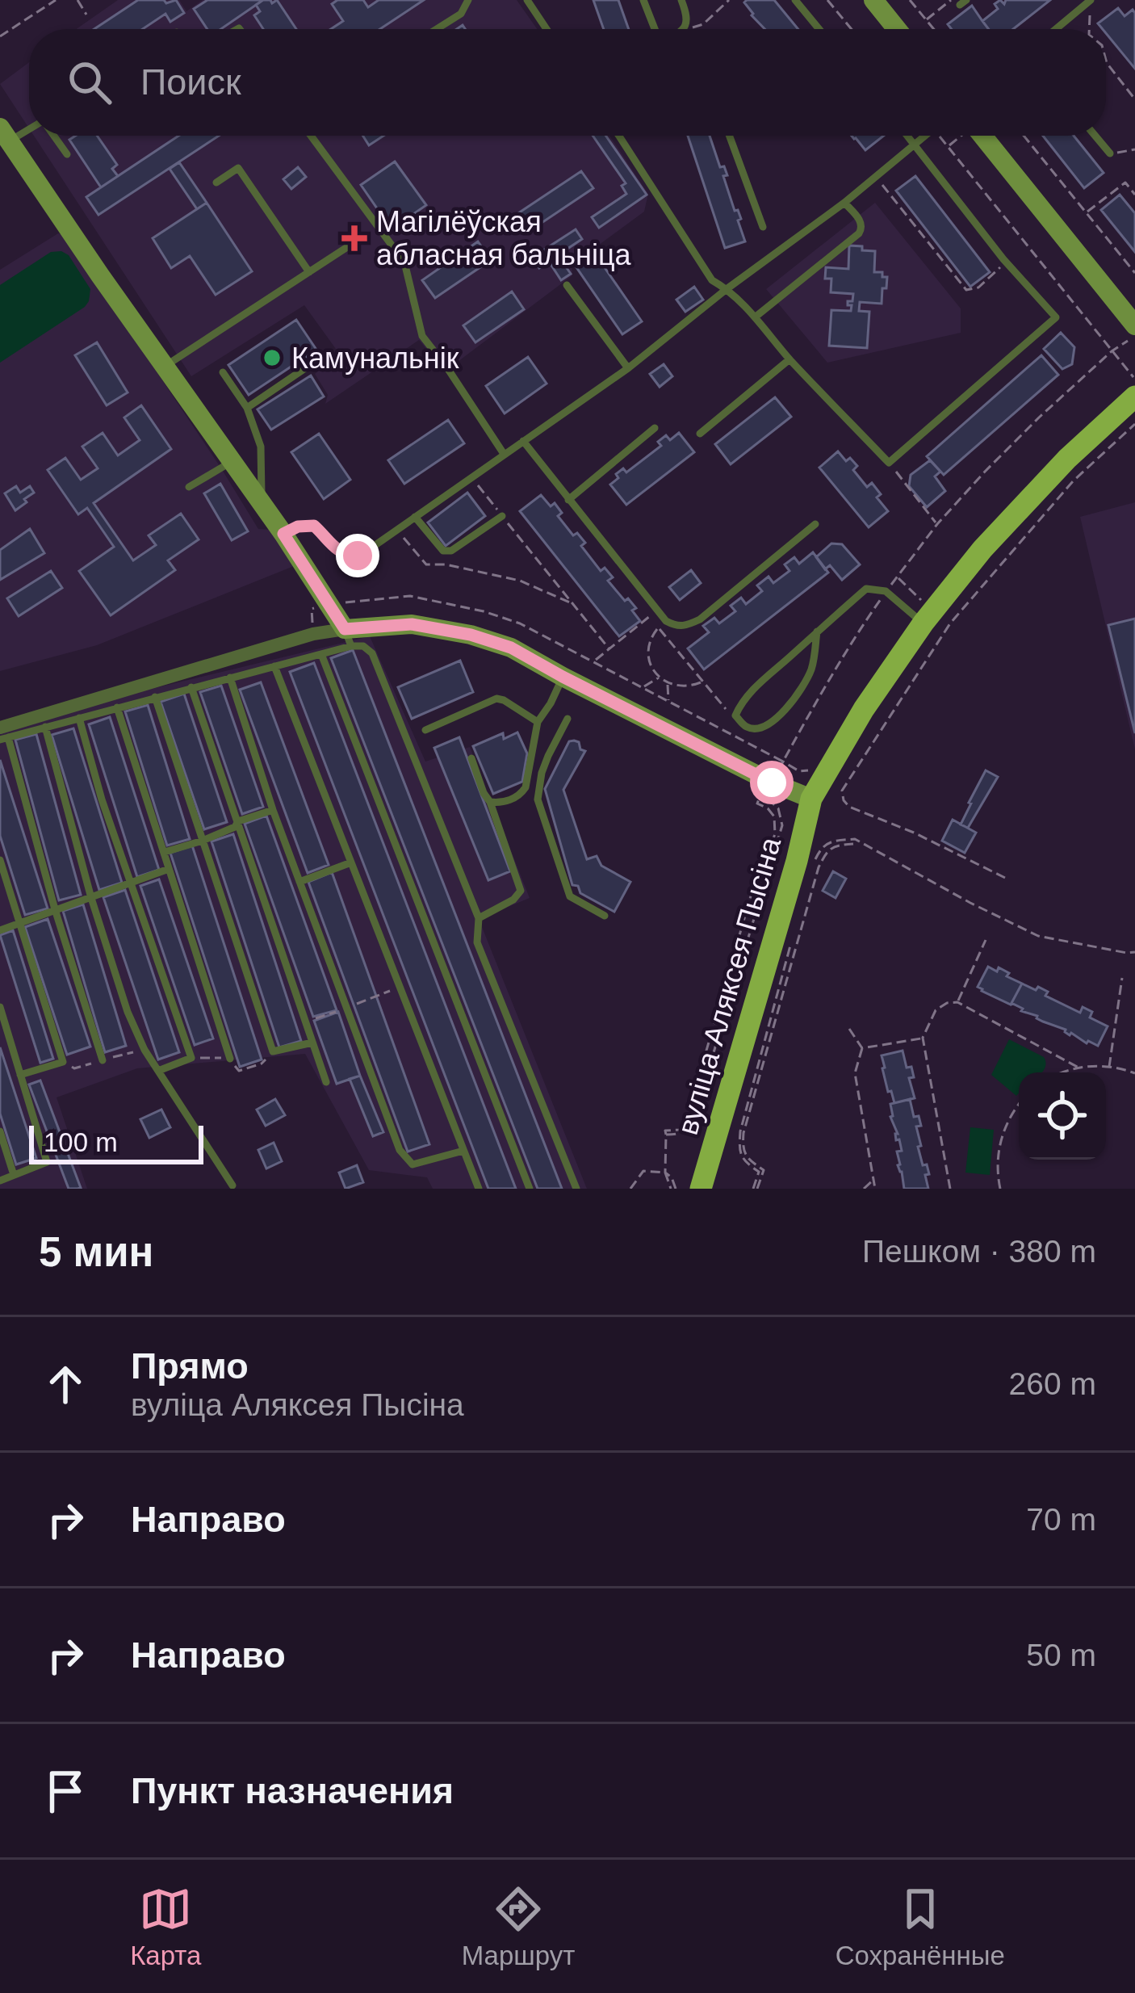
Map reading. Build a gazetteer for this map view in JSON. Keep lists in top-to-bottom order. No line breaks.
{"streets":{"main road":["вуліца Аляксея Пысіна"]},"places":{"health":["Магілёўская абласная бальніца"],"other":["Камунальнік"]},"scale_bar":"100 m","page":{"search":"Поиск","scale":"100 m","heading":["5 мин","Пешком · 380 m"],"list":[["Прямо","вуліца Аляксея Пысіна","260 m"],["Направо","70 m"],["Направо","50 m"],"Пункт назначения"],"nav":["Карта","Маршрут","Сохранённые"]}}
